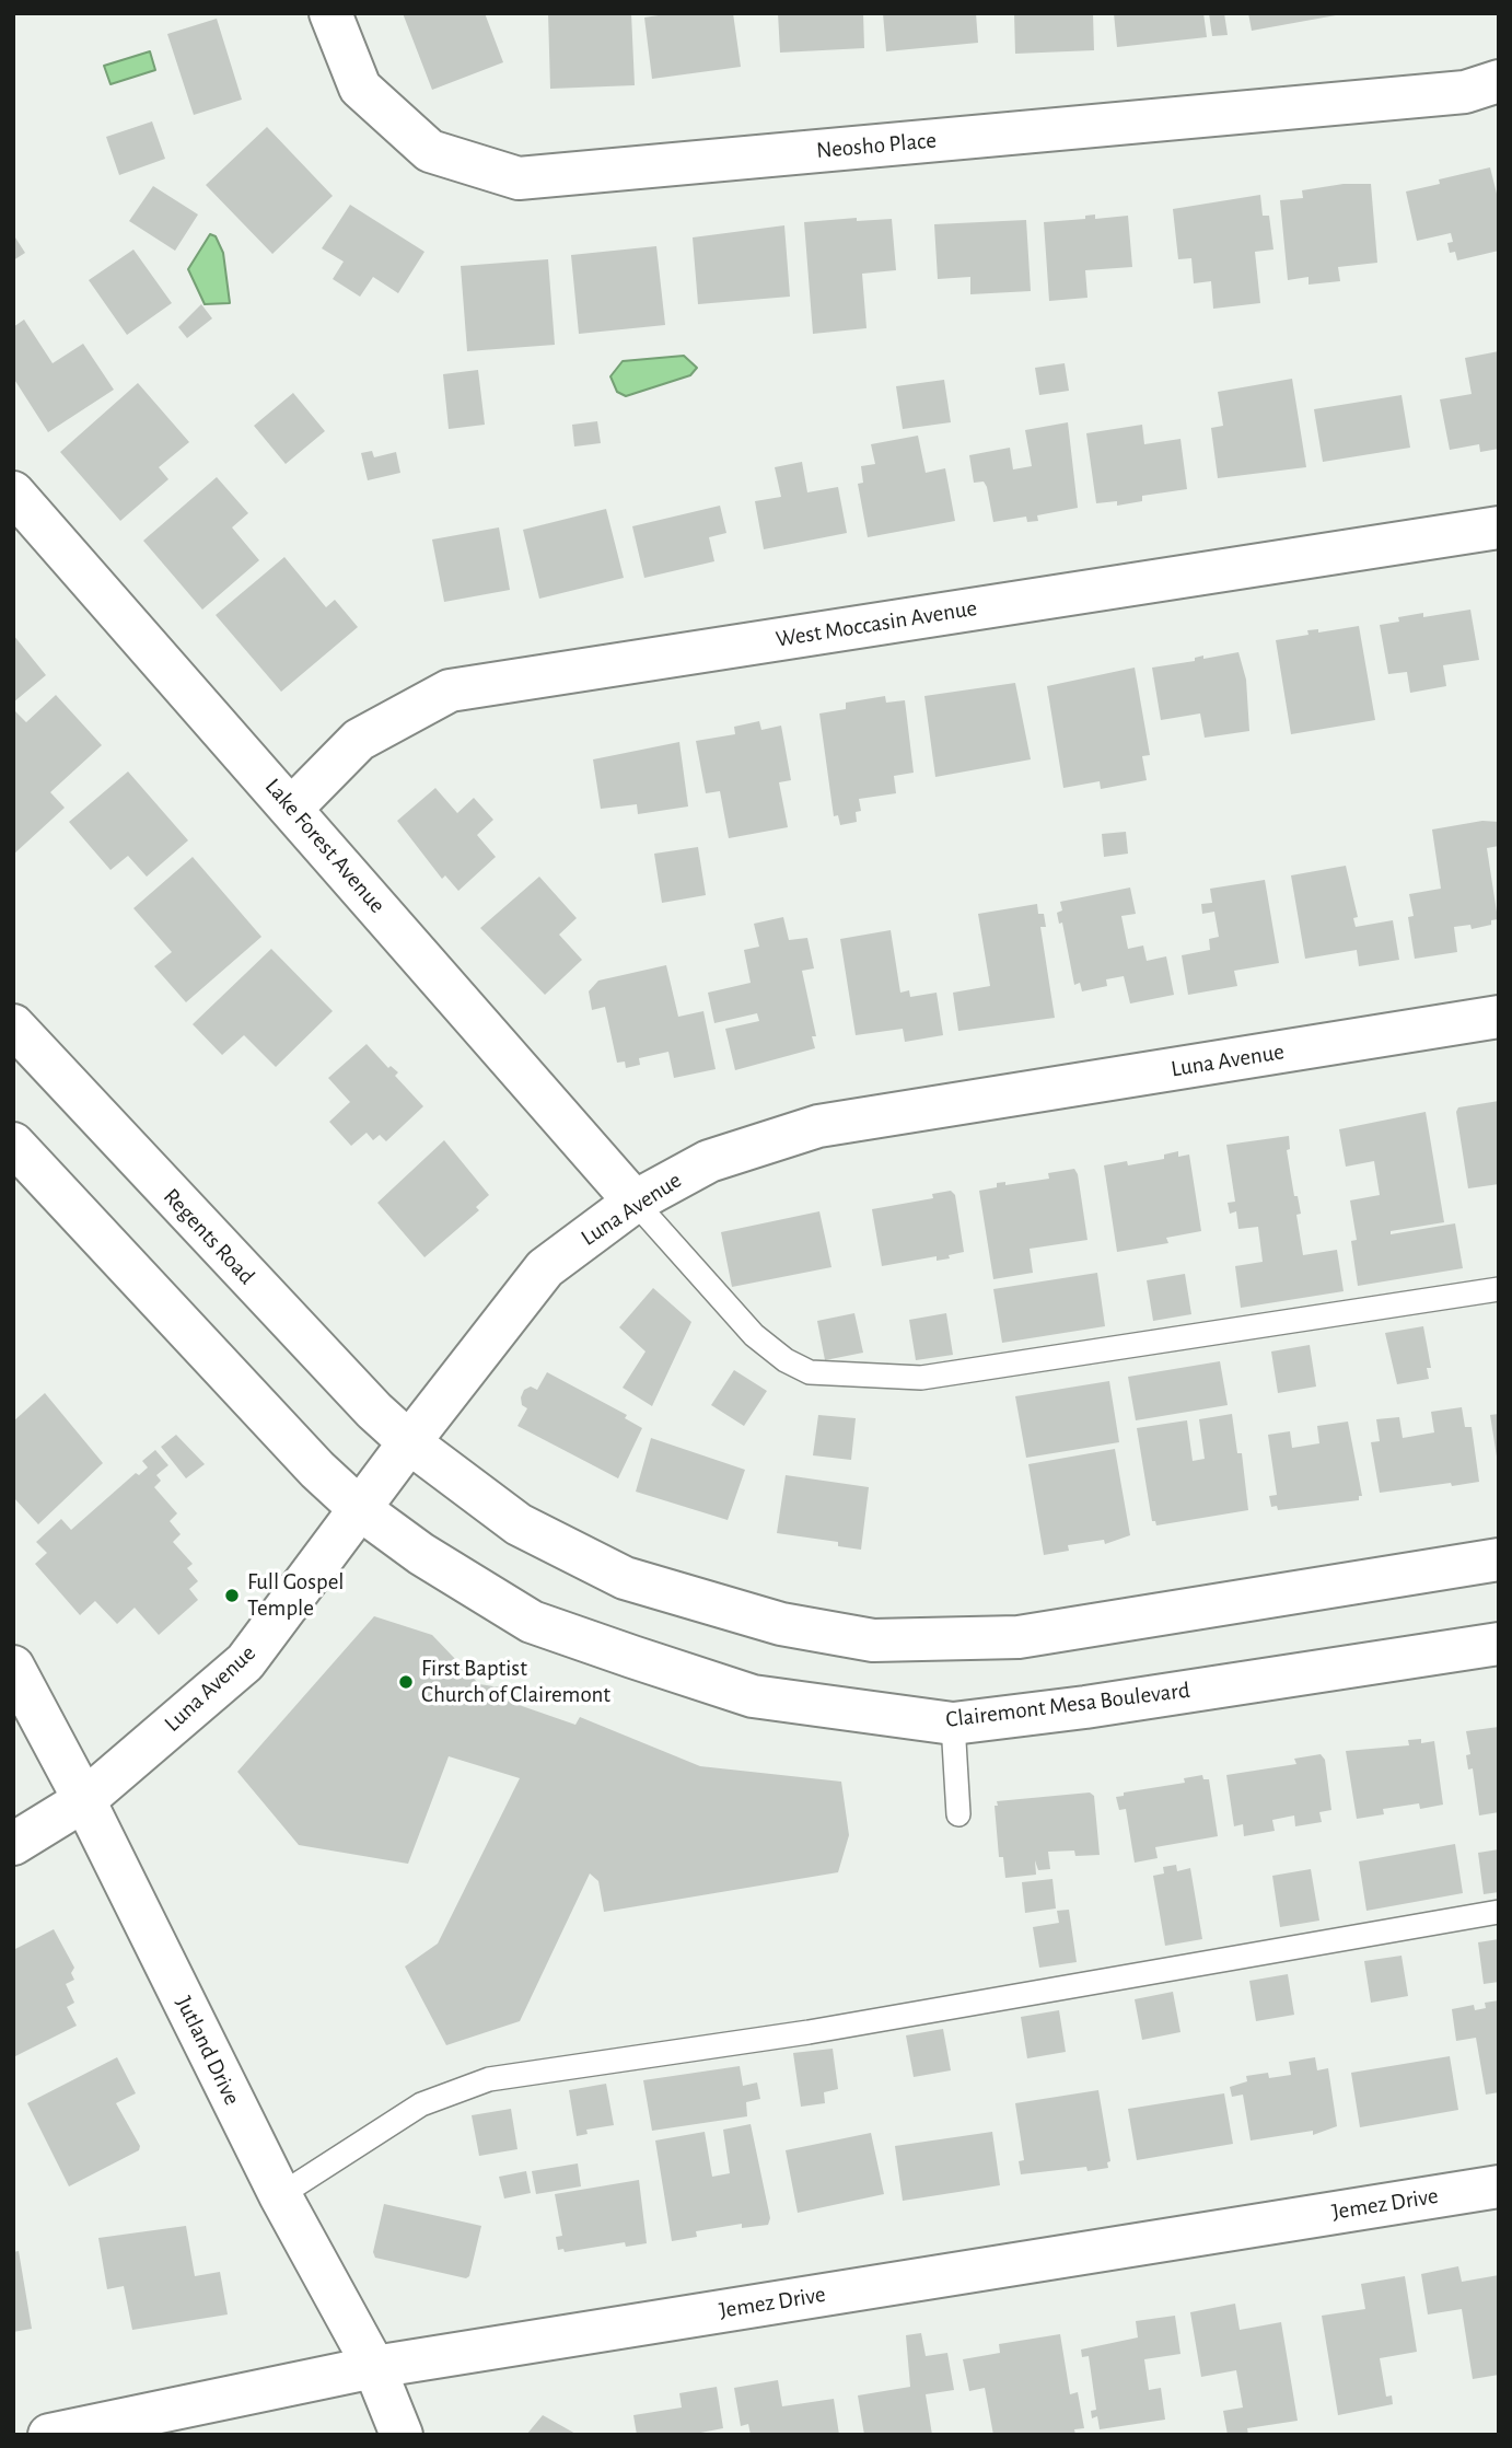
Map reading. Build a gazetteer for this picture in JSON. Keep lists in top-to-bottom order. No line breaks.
{"streets":{"street":["Neosho Place","West Moccasin Avenue","Lake Forest Avenue","Luna Avenue","Regents Road","Clairemont Mesa Boulevard","Jutland Drive","Jemez Drive"]},"crossings":[["West Moccasin Avenue","Lake Forest Avenue"],["Lake Forest Avenue","Luna Avenue"],["Luna Avenue","Regents Road"],["Luna Avenue","Clairemont Mesa Boulevard"],["Luna Avenue","Jutland Drive"],["Jutland Drive","Jemez Drive"]],"places":["Full Gospel Temple","First Baptist Church of Clairemont"]}
